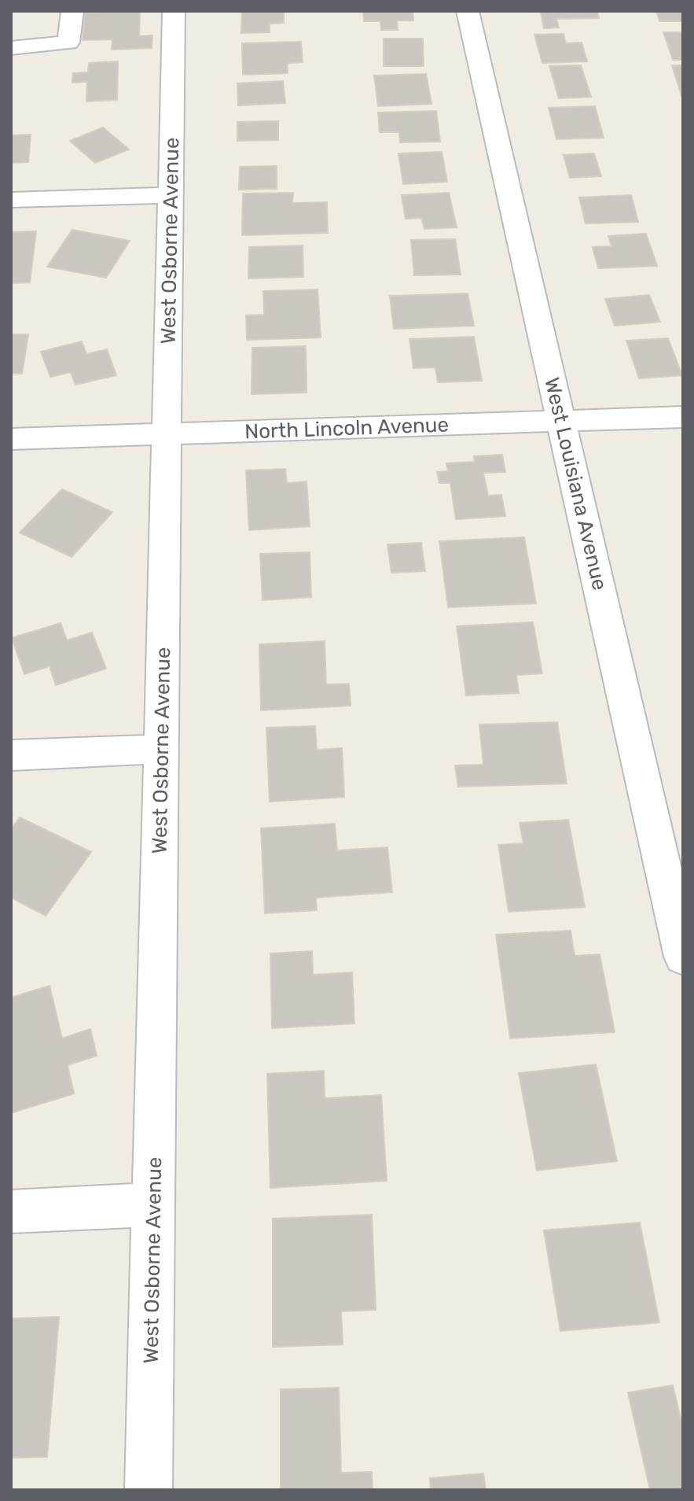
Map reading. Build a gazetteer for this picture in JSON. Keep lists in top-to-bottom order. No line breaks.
{"streets":{"street":["West Osborne Avenue","North Lincoln Avenue","West Louisiana Avenue"]},"crossings":[["West Osborne Avenue","North Lincoln Avenue"],["North Lincoln Avenue","West Louisiana Avenue"]]}
